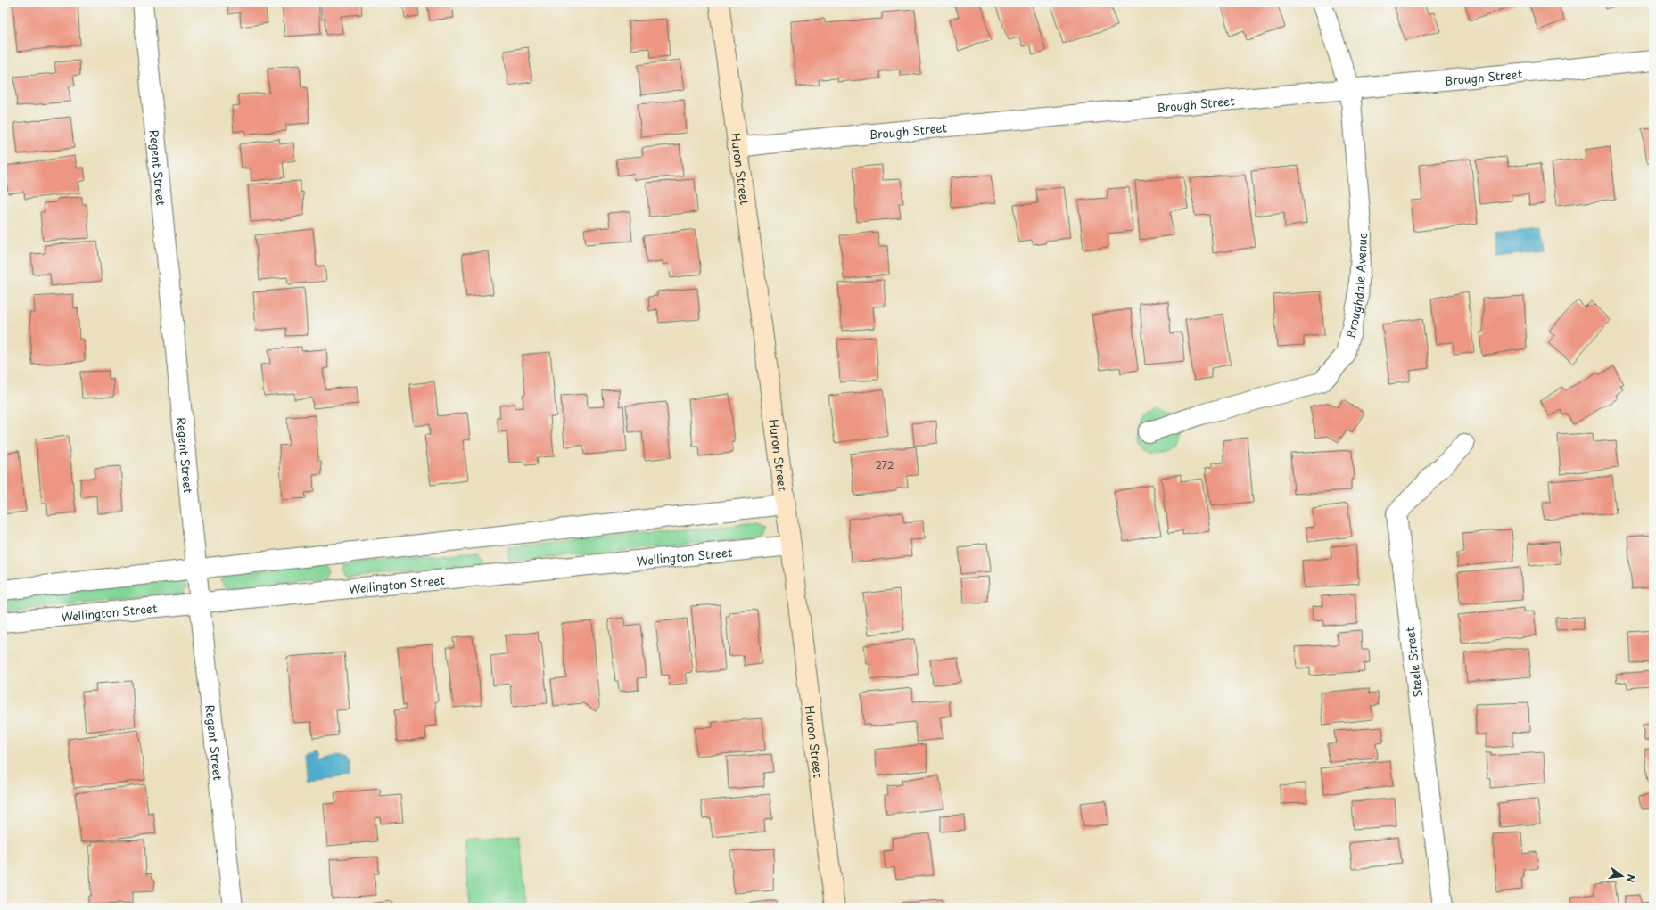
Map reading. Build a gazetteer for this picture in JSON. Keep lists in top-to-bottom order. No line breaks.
{"streets":{"street":["Brough Street","Regent Street","Huron Street","Broughdale Avenue","Wellington Street","Steele Street"]},"crossings":[["Brough Street","Huron Street"],["Brough Street","Broughdale Avenue"],["Regent Street","Wellington Street"],["Huron Street","Wellington Street"]],"house_numbers":["272"],"north":"right"}
